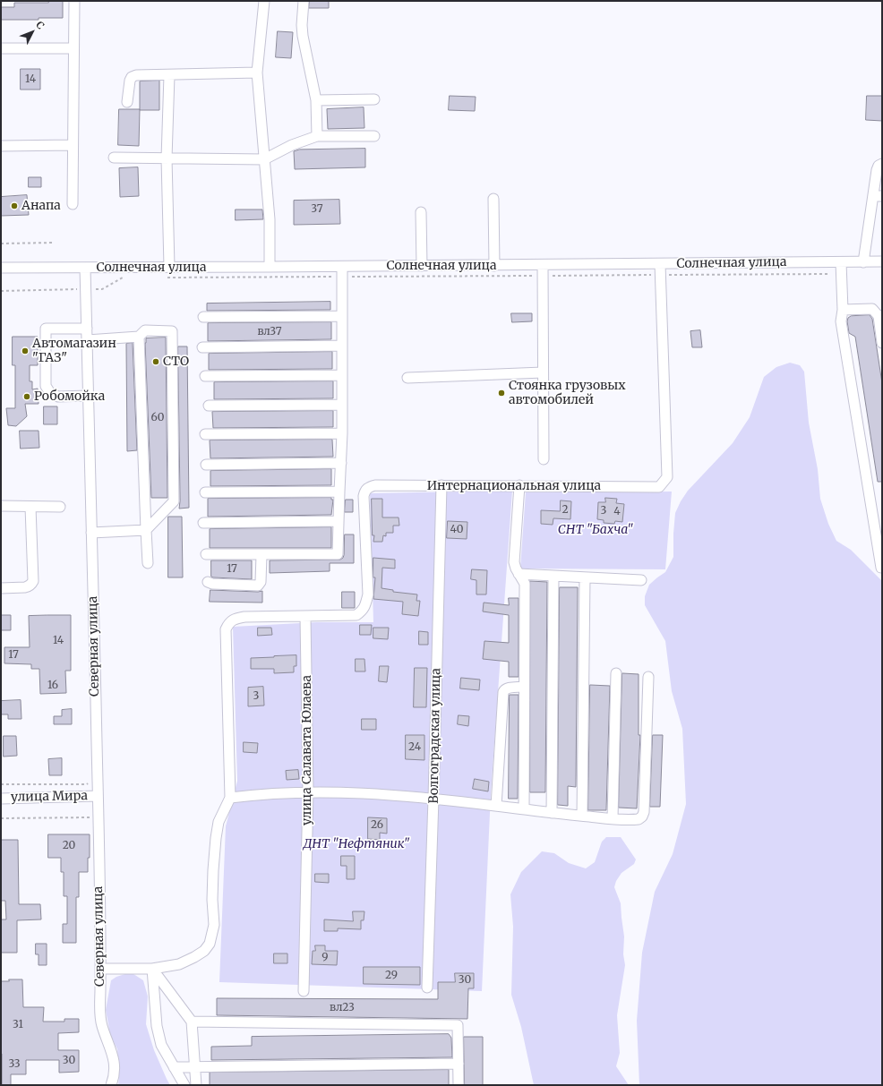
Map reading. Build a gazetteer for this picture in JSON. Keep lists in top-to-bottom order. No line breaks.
{"streets":{"street":["Солнечная улица","Интернациональная улица","Северная улица","Волгоградская улица","улица Салавата Юлаева","улица Мира"]},"crossings":[["Солнечная улица","Северная улица"],["Интернациональная улица","Волгоградская улица"],["Интернациональная улица","улица Салавата Юлаева"],["Северная улица","улица Мира"]],"parks":["СНТ \"Бахча\"","ДНТ \"Нефтяник\""],"places":["Анапа","Автомагазин \"ГАЗ\"","СТО","Стоянка грузовых автомобилей","Робомойка"],"house_numbers":["14","37","вл37","60","2","3","4","40","17","14","17","16","3","24","26","20","9","29","30","вл23","31","30","33"],"north":"top right"}
